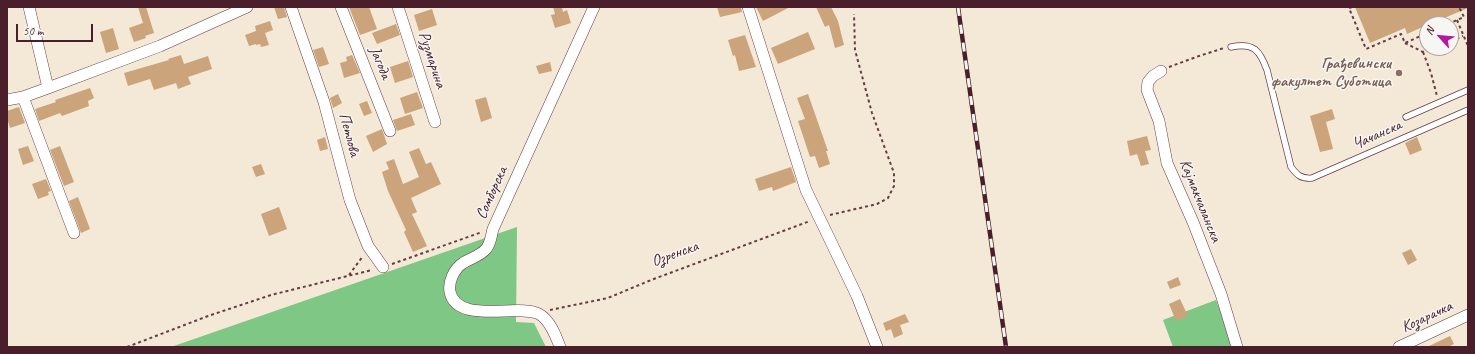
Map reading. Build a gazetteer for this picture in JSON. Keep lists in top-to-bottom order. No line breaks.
{"streets":{"street":["Рузмарина","Јагода","Петлова","Сомборска","Кајмакчаланска","Козарачка"],"lane":["Чачанска"],"path":["Озренска"]},"crossings":[["Сомборска","Озренска"]],"places":["Грађевински факултет Суботица"],"scale_bar":"50 m","north":"top left"}
